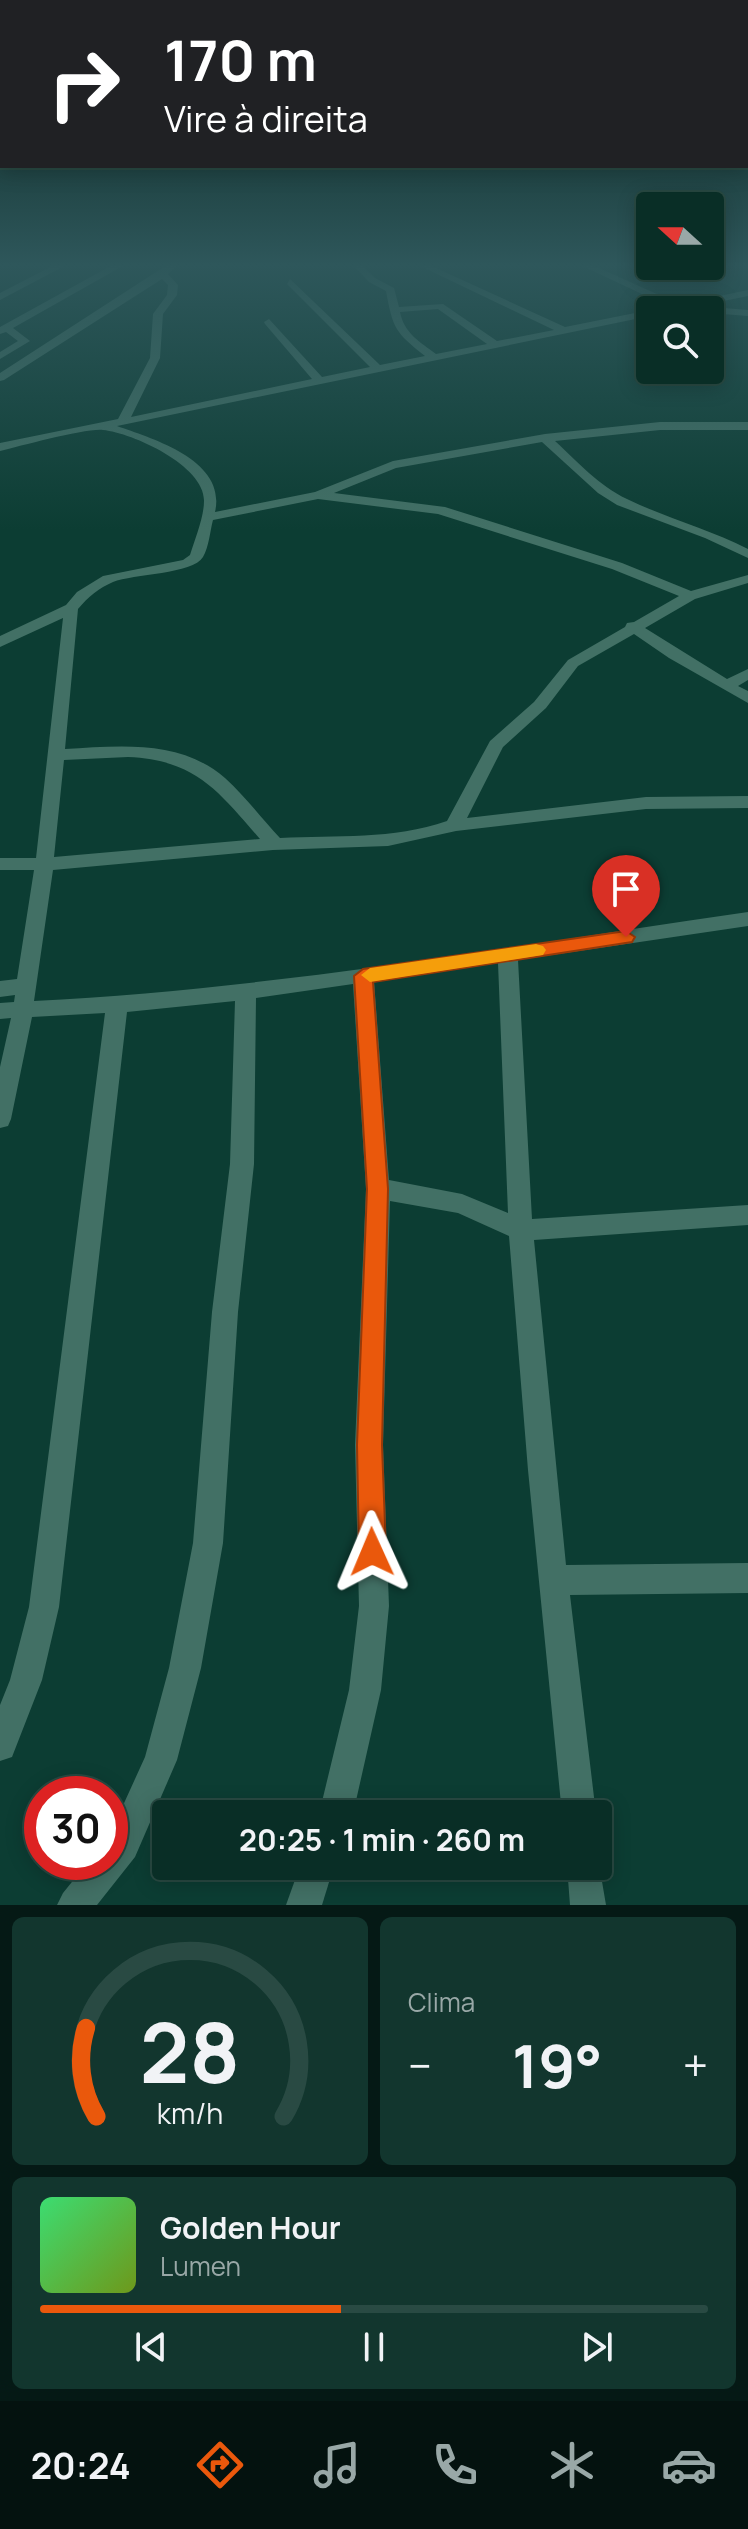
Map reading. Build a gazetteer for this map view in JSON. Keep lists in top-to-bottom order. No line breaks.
{"north":"left","page":{"turn":["170 m","Vire à direita"],"limit":"30","trip":"20:25 · 1 min · 260 m","tile":"Clima","heat":["−","19°","+"],"song":["Golden Hour","Lumen"],"tabs":"20:24","gauge":["28","km/h"]}}
